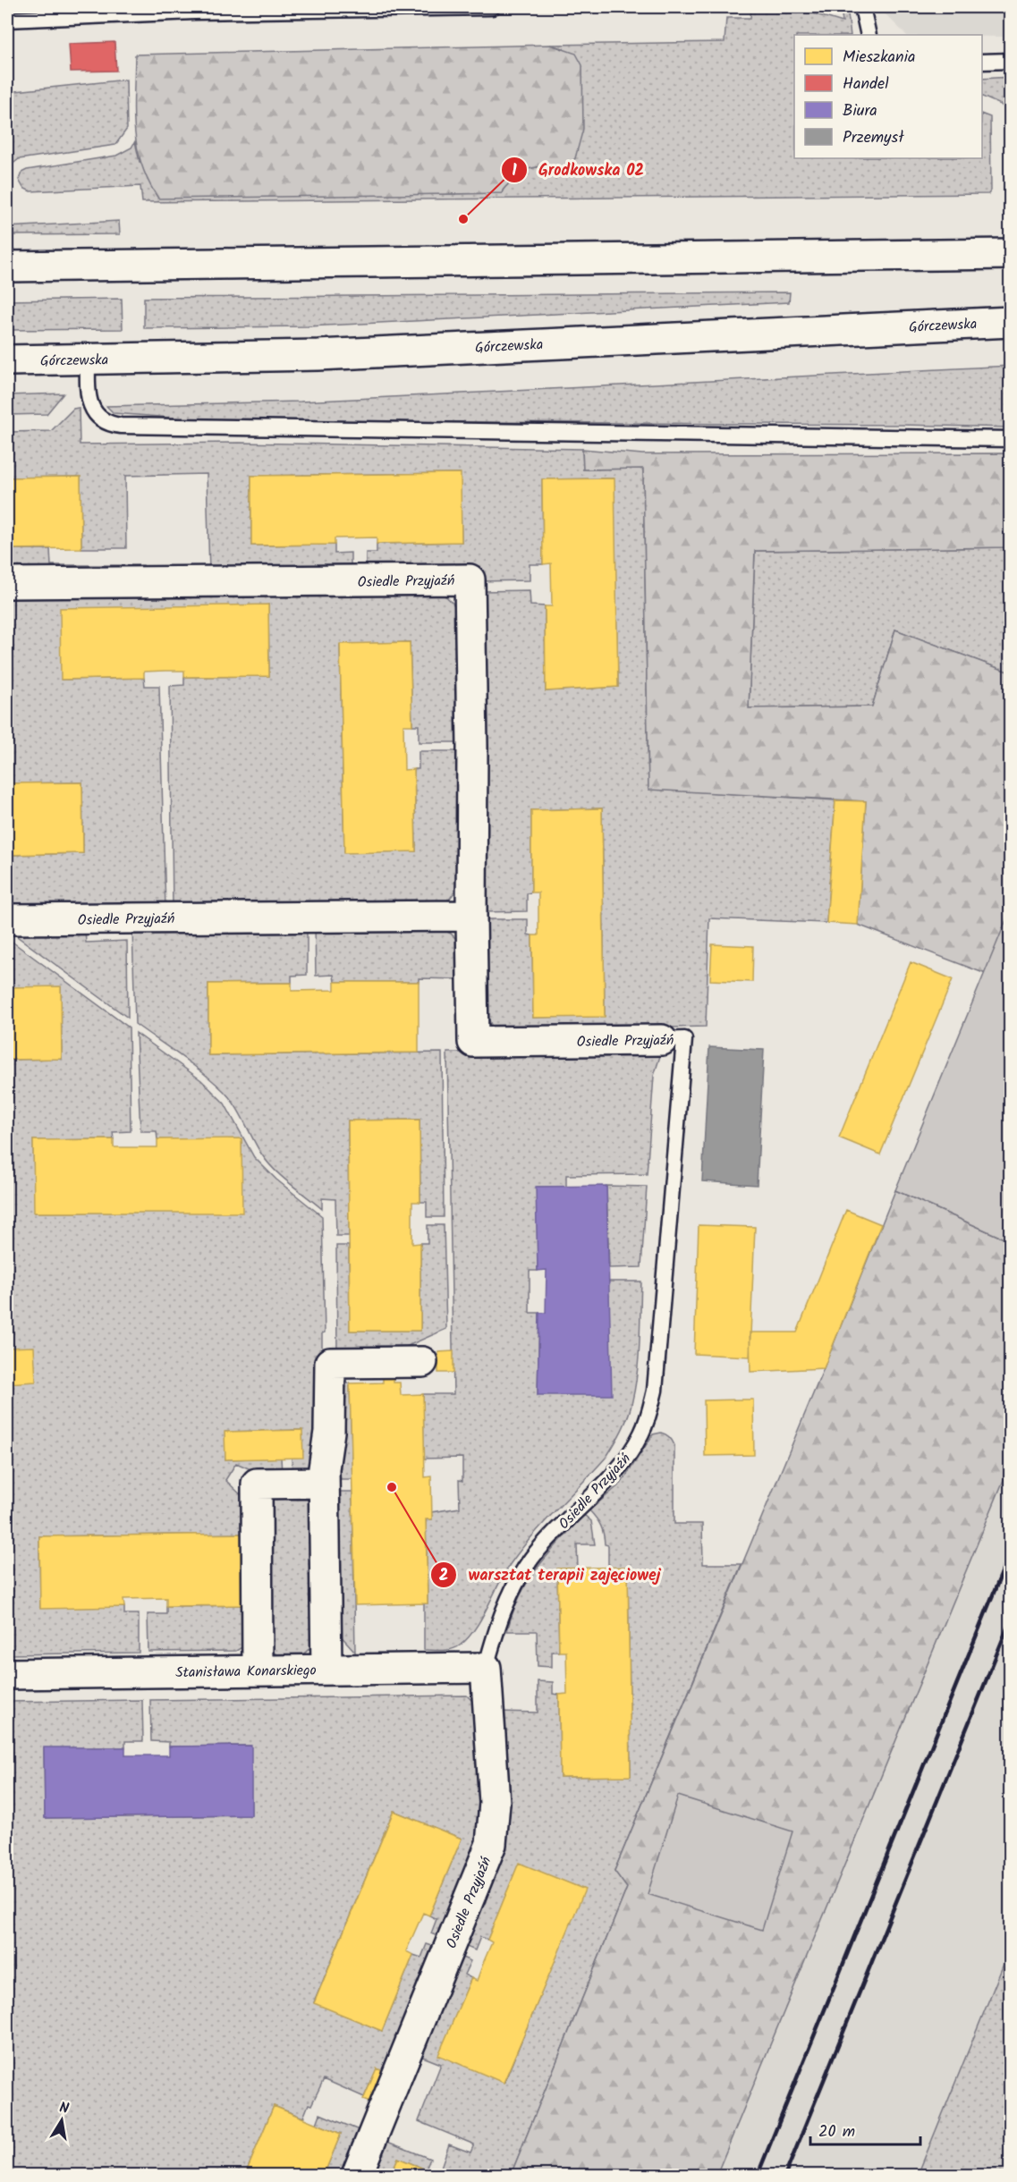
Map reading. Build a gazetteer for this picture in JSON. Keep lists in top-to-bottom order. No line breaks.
{"streets":{"street":["Górczewska","Osiedle Przyjaźń","Stanisława Konarskiego"]},"crossings":[["Osiedle Przyjaźń","Stanisława Konarskiego"]],"places":["Grodkowska 02","warsztat terapii zajęciowej"],"legend":["Mieszkania","Handel","Biura","Przemysł"],"scale_bar":"20 m","north":"top"}
